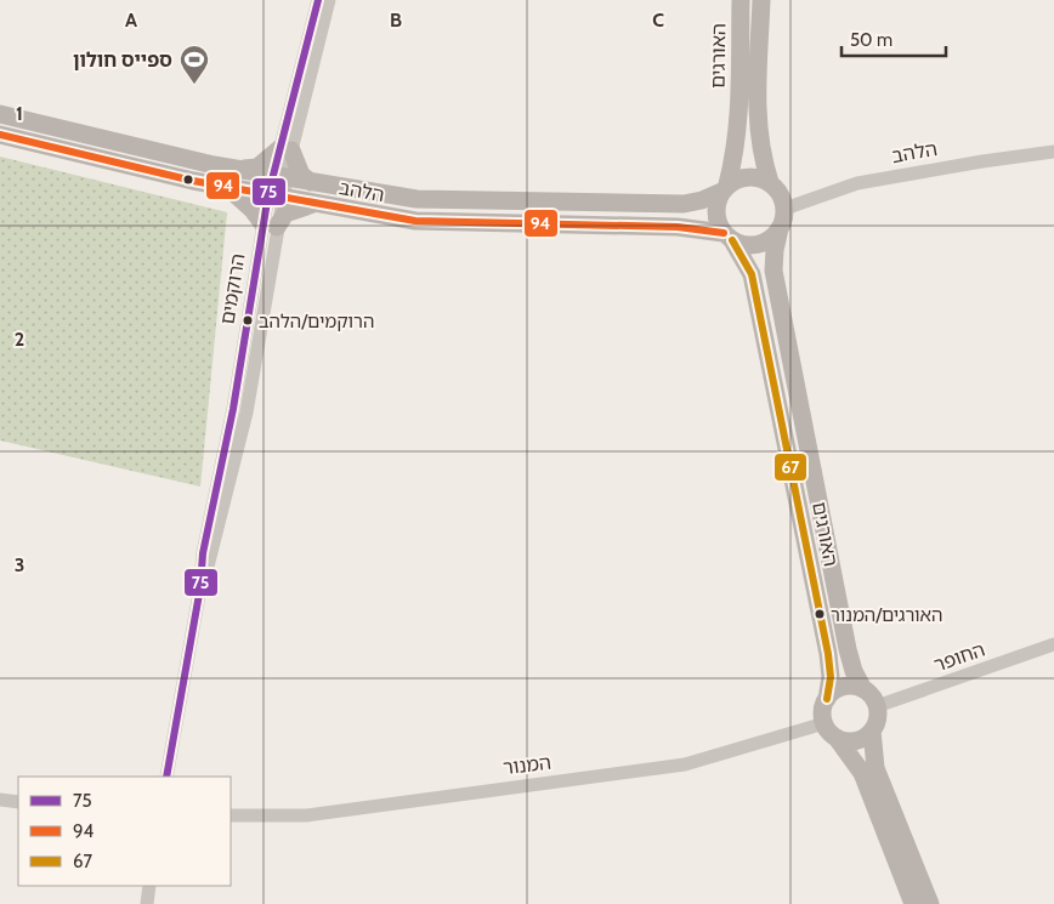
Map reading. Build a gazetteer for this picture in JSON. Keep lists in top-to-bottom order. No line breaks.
{"streets":{"street":["האורגים","הלהב","הרוקמים","החופר","המנור"]},"crossings":[["האורגים","הלהב"],["האורגים","החופר"],["האורגים","המנור"],["הלהב","הרוקמים"],["החופר","המנור"]],"places":{"sports":["ספייס חולון"],"other":["הרוקמים/הלהב","האורגים/המנור"]},"lines":["transit line 75","transit line 94","transit line 67"],"legend":["75","94","67"],"scale_bar":"50 m","grid":{"columns":["A","B","C"],"rows":["1","2","3"]}}
